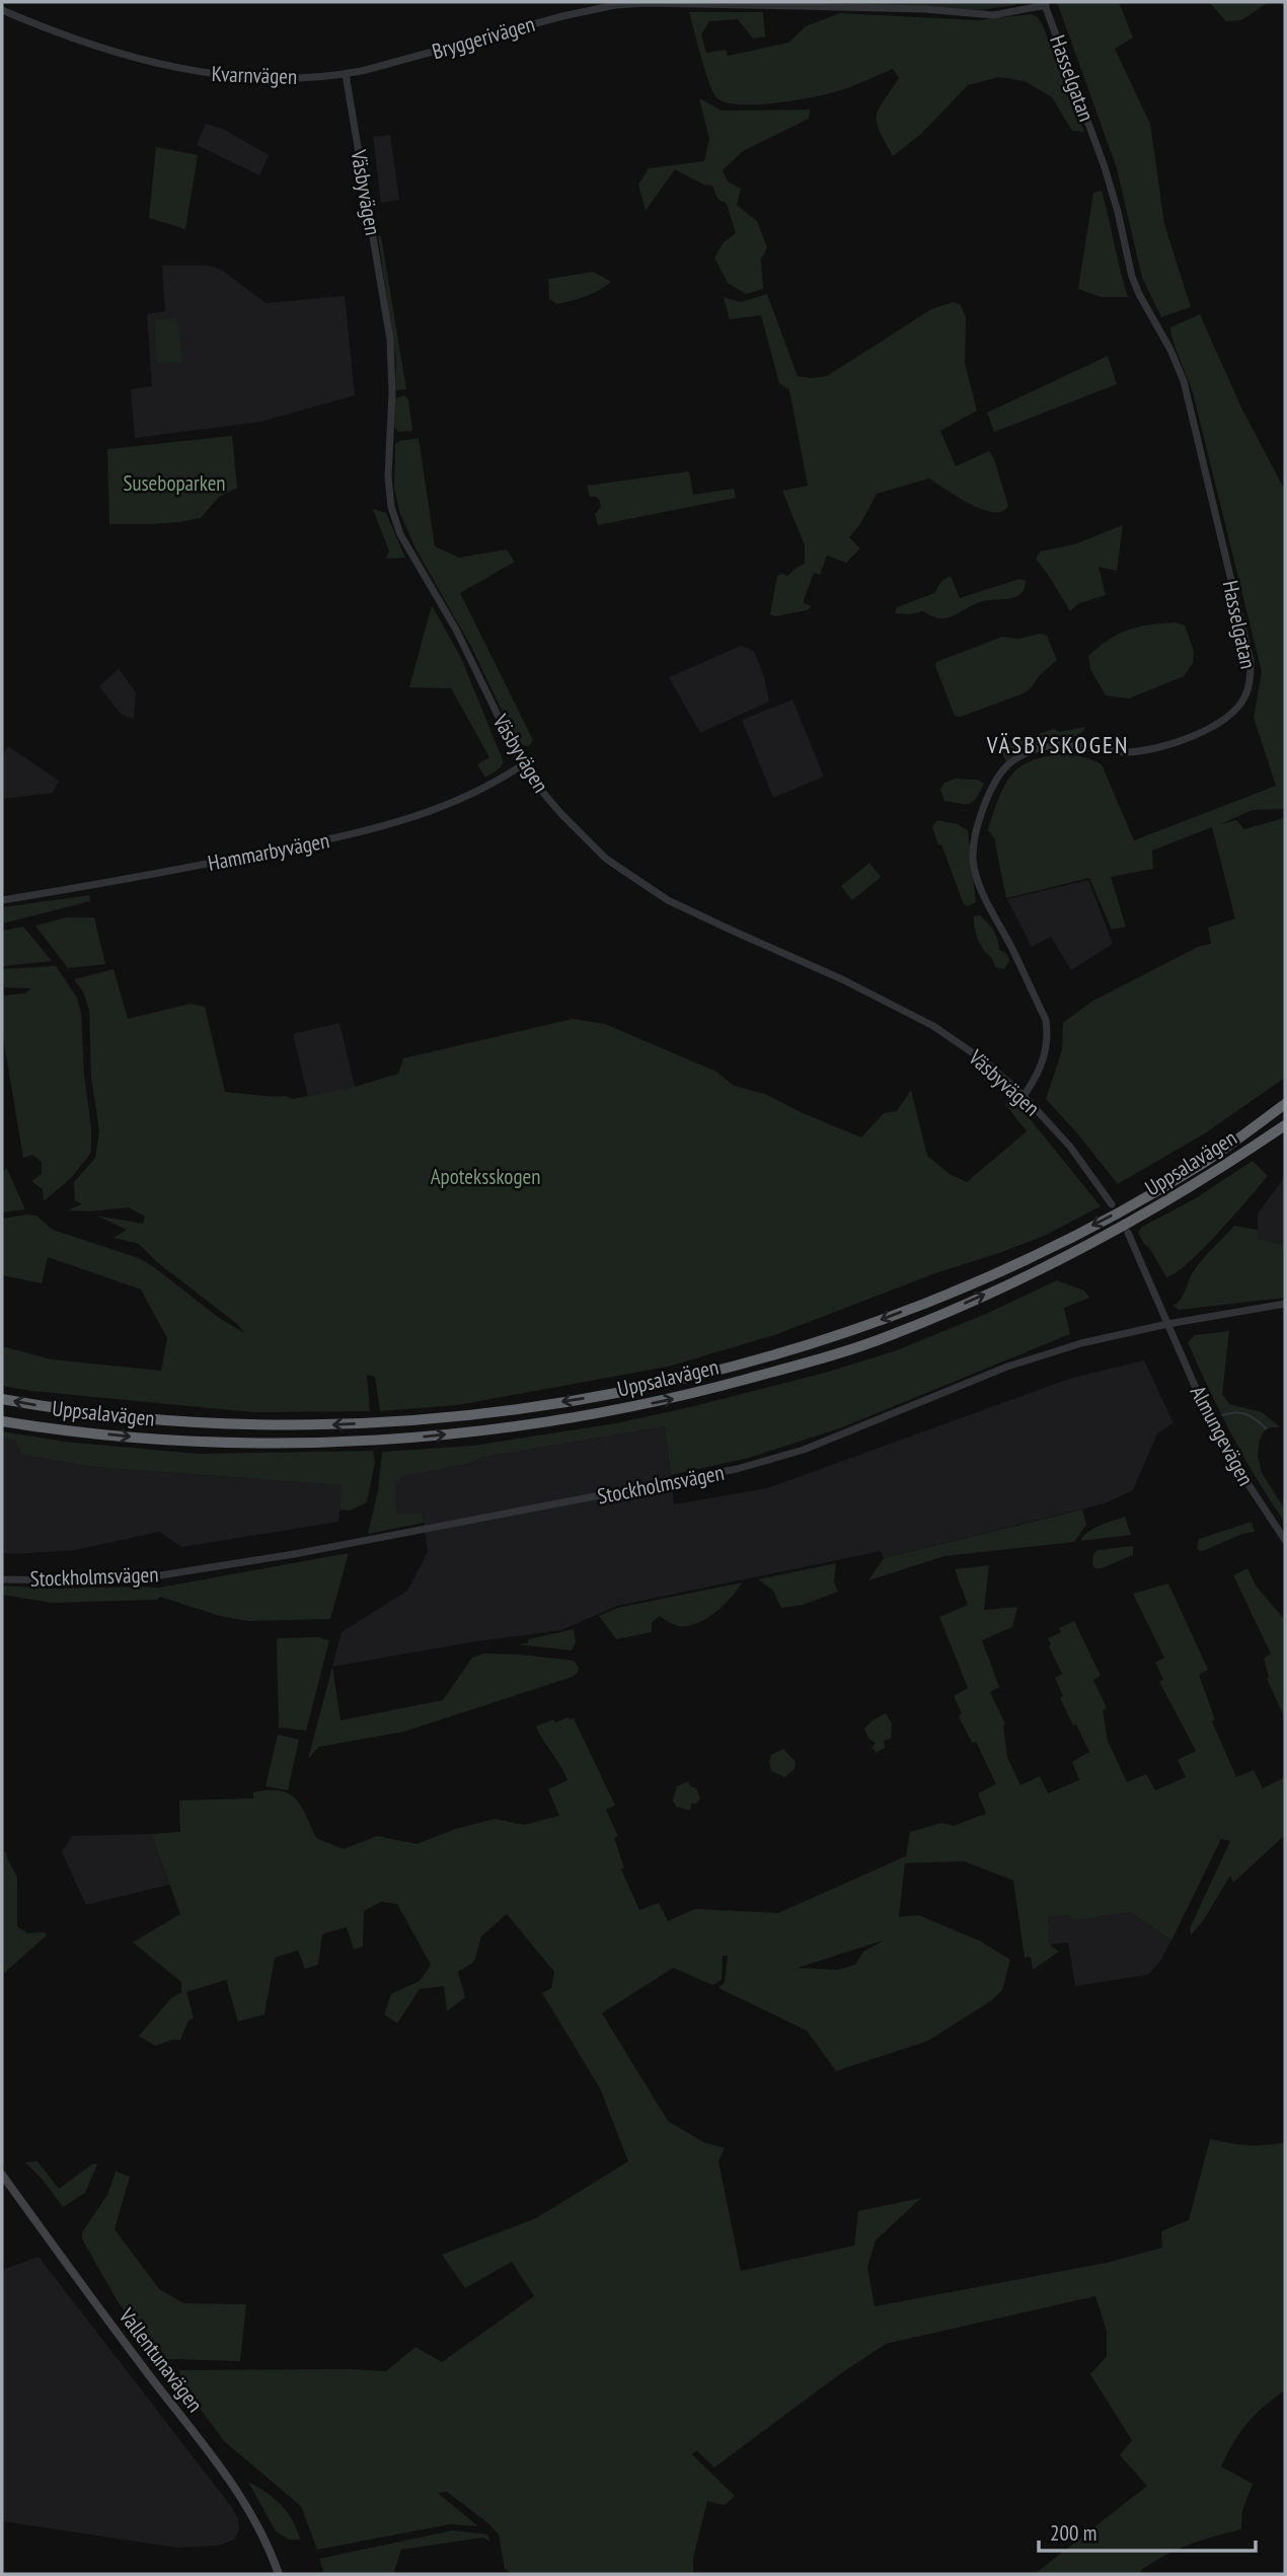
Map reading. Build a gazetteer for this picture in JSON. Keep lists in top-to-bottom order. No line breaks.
{"streets":{"highway":["Uppsalavägen"],"main road":["Vallentunavägen"],"street":["Bryggerivägen","Kvarnvägen","Hasselgatan","Väsbyvägen","Hammarbyvägen","Almungevägen","Stockholmsvägen"]},"crossings":[["Bryggerivägen","Kvarnvägen"],["Bryggerivägen","Hasselgatan"],["Bryggerivägen","Väsbyvägen"],["Kvarnvägen","Väsbyvägen"],["Hasselgatan","Väsbyvägen"],["Väsbyvägen","Hammarbyvägen"],["Almungevägen","Stockholmsvägen"]],"districts":["VÄSBYSKOGEN"],"parks":["Suseboparken","Apoteksskogen"],"scale_bar":"200 m"}
